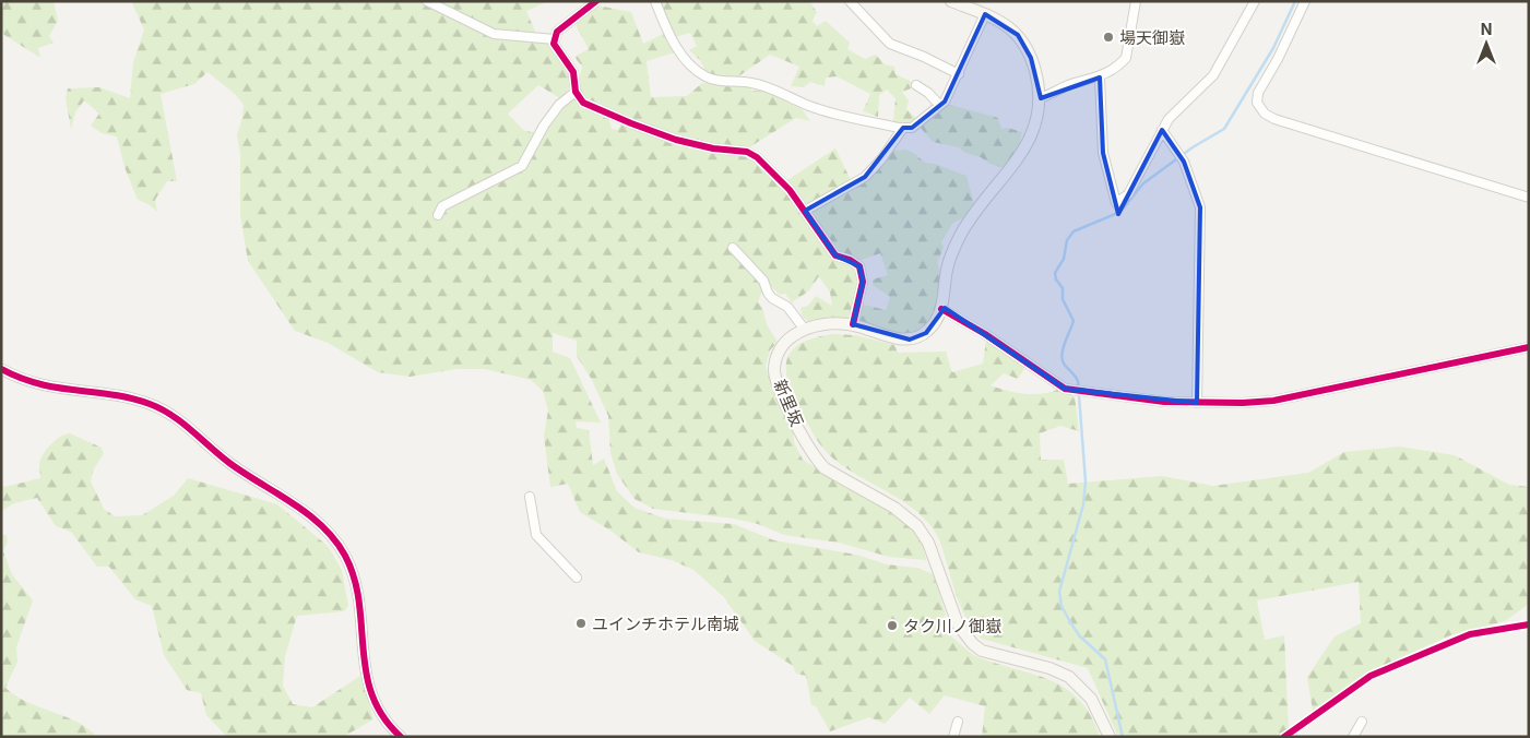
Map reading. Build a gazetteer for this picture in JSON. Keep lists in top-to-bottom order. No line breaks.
{"streets":{"main road":["新里坂"]},"places":["場天御嶽","ユインチホテル南城","タク川ノ御嶽"],"north":"top"}
